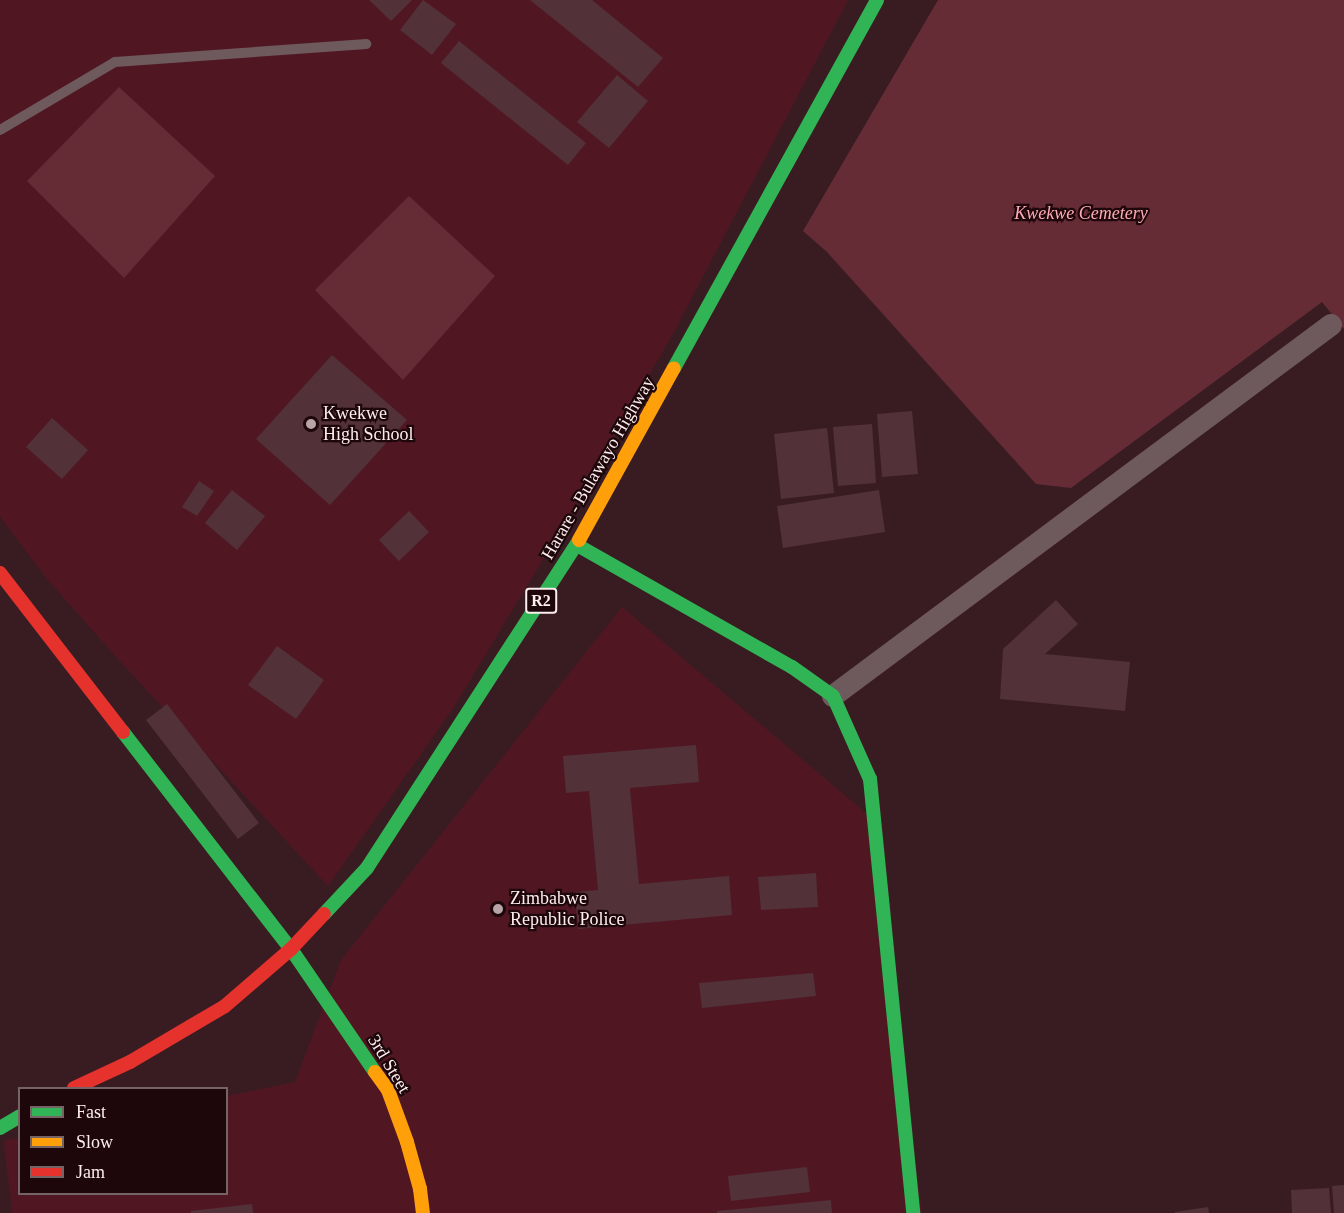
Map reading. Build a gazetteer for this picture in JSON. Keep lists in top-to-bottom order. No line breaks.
{"streets":{"main road":["Harare - Bulawayo Highway","R2","3rd Steet"]},"crossings":[["Harare - Bulawayo Highway","3rd Steet"]],"parks":["Kwekwe Cemetery"],"places":["Kwekwe High School","Zimbabwe Republic Police"],"legend":["Fast","Slow","Jam"]}
